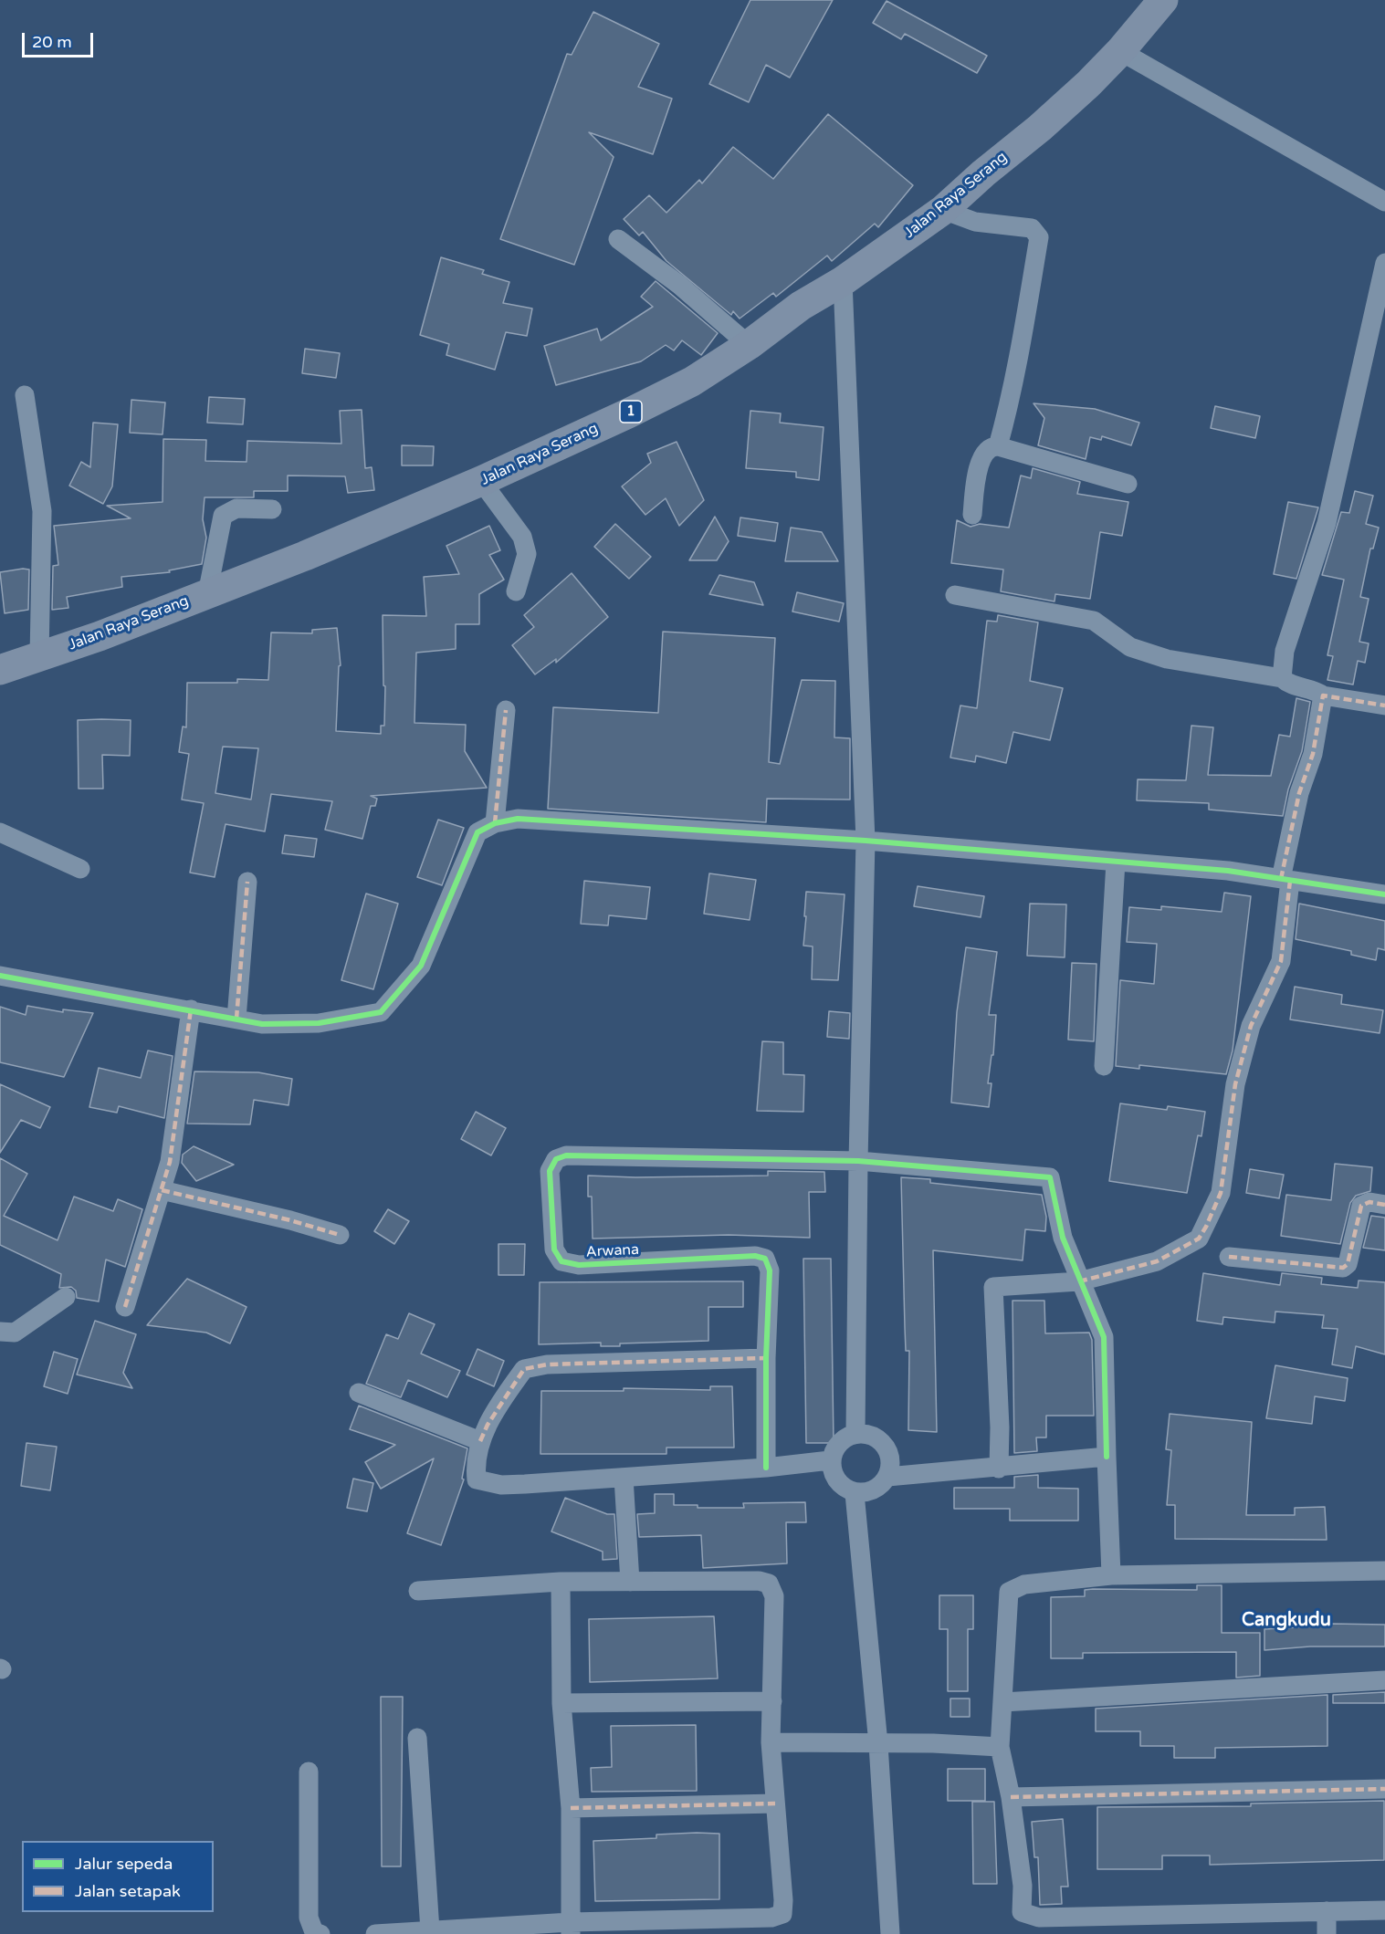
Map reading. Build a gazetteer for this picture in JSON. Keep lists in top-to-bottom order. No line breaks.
{"streets":{"highway":["Jalan Raya Serang","1"],"street":["Arwana"]},"districts":["Cangkudu"],"legend":["Jalur sepeda","Jalan setapak"],"scale_bar":"20 m"}
